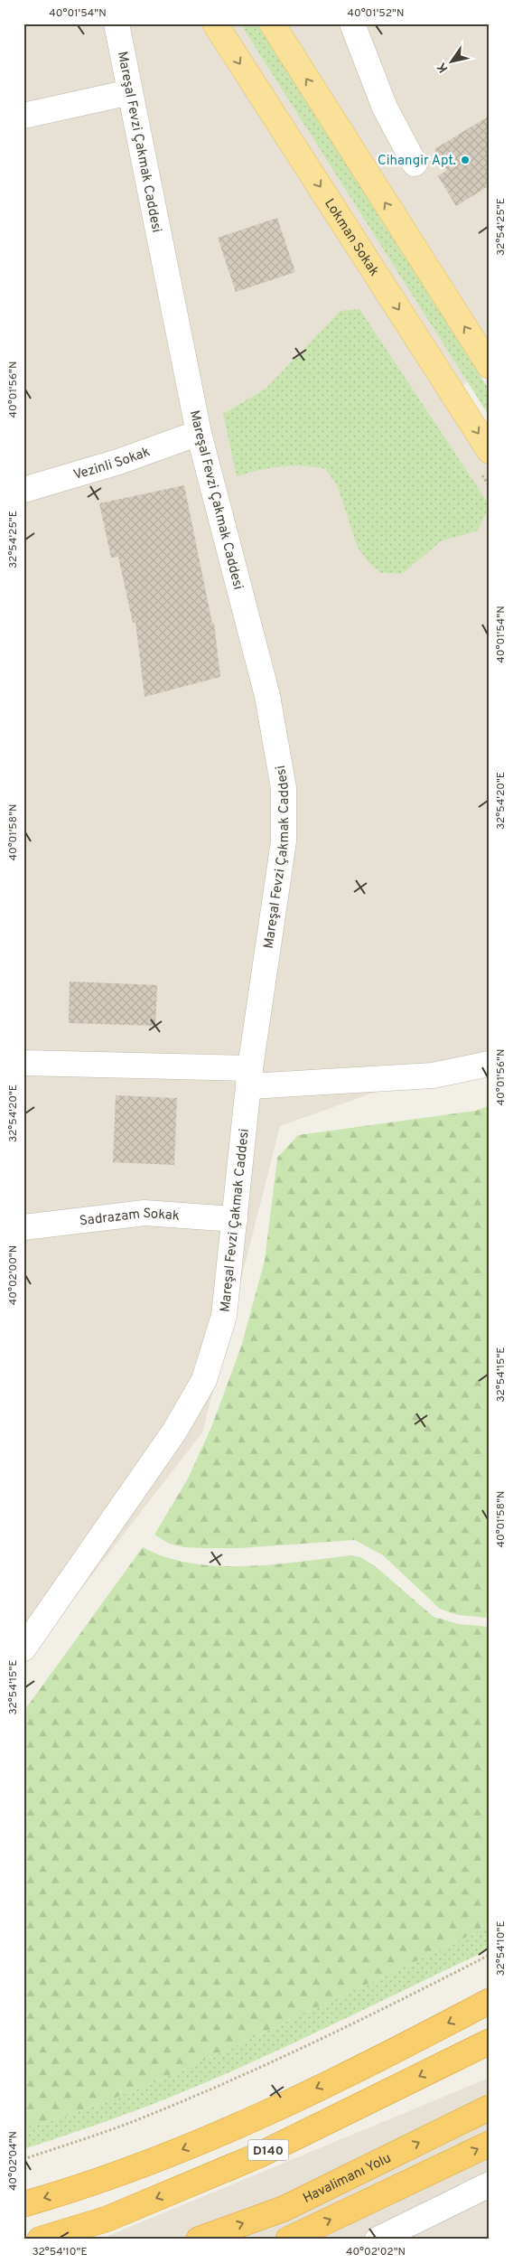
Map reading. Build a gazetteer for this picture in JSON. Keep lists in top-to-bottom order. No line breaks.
{"streets":{"highway":["D140","Havalimanı Yolu"],"main road":["Lokman Sokak"],"street":["Mareşal Fevzi Çakmak Caddesi","Vezinli Sokak","Sadrazam Sokak"]},"crossings":[["Mareşal Fevzi Çakmak Caddesi","Vezinli Sokak"],["Mareşal Fevzi Çakmak Caddesi","Sadrazam Sokak"]],"places":["Cihangir Apt."],"north":"bottom left","coordinates":["40°01'54\"N","40°01'52\"N","32°54'25\"E","40°01'56\"N","32°54'20\"E","40°01'58\"N","40°02'00\"N","32°54'15\"E","32°54'10\"E","40°02'04\"N","40°02'02\"N"]}
